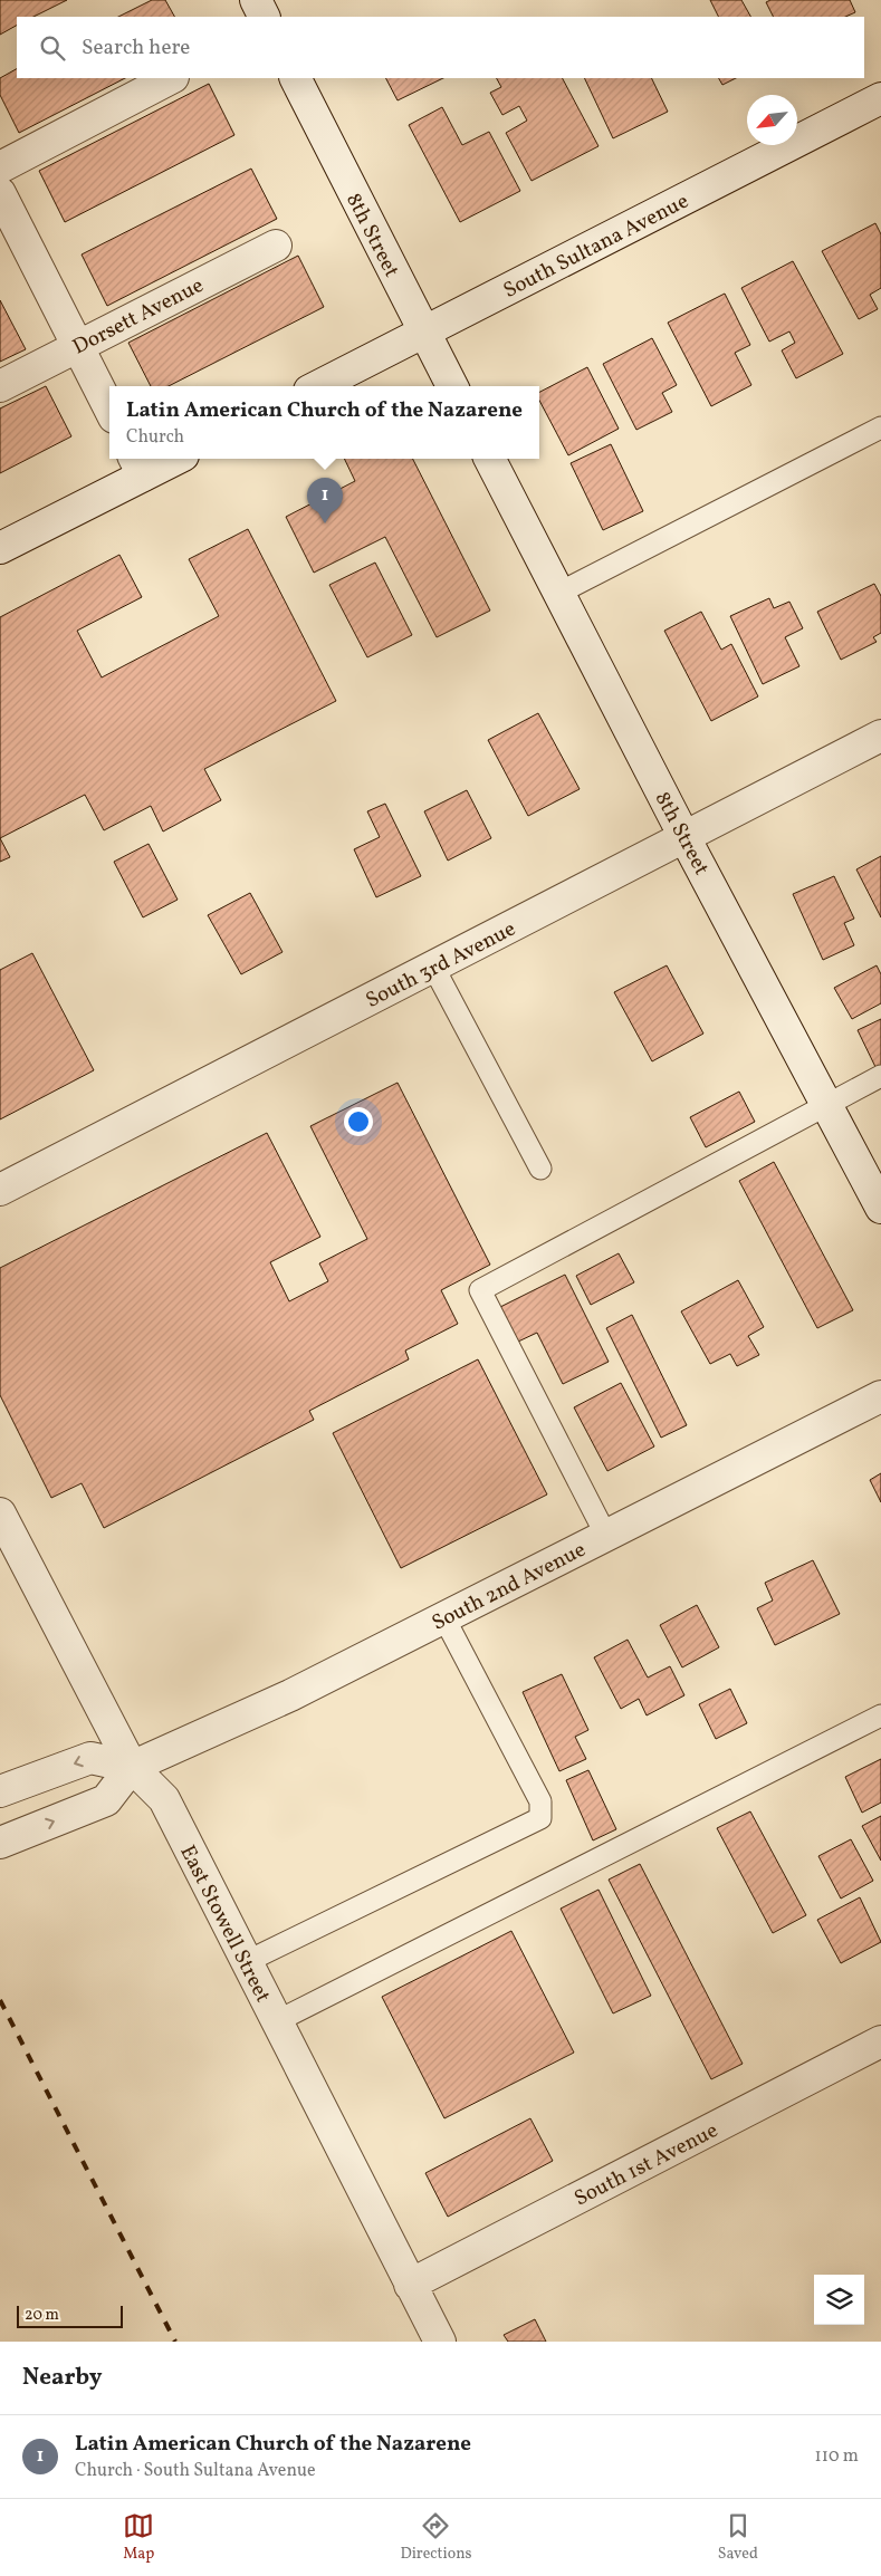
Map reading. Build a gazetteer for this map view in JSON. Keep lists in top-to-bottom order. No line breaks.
{"streets":{"street":["8th Street","South Sultana Avenue","Dorsett Avenue","South 3rd Avenue","South 2nd Avenue","East Stowell Street","South 1st Avenue"]},"crossings":[["8th Street","South Sultana Avenue"],["8th Street","South 3rd Avenue"],["South 2nd Avenue","East Stowell Street"],["East Stowell Street","South 1st Avenue"]],"scale_bar":"20 m","north":"bottom left","page":{"search":"Search here","popup":["Latin American Church of the Nazarene","Church"],"pins":"1","scale":"20 m","heading":"Nearby","list":[{"mark":"1","name":"Latin American Church of the Nazarene","note":"Church · South Sultana Avenue","value":"110 m"}],"nav":["Map","Directions","Saved"]}}
